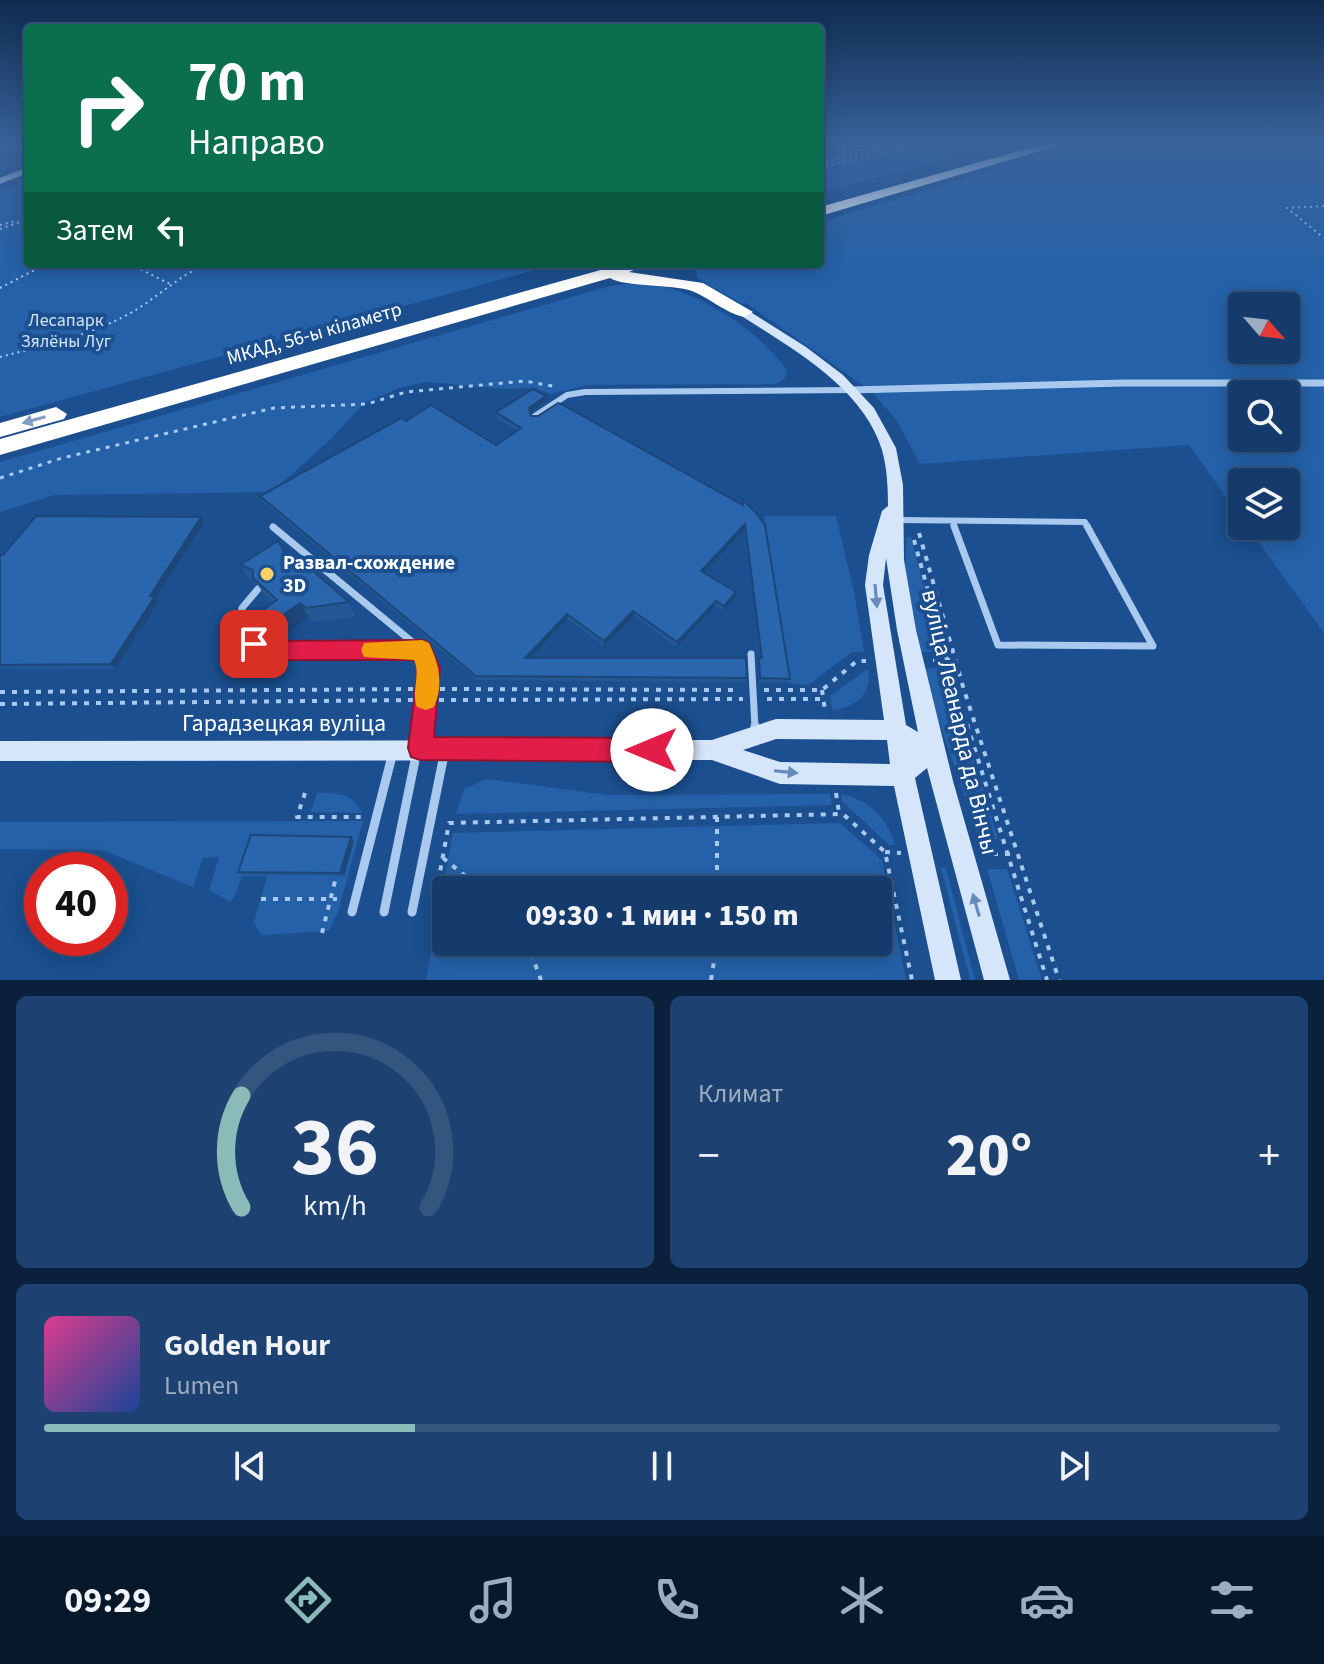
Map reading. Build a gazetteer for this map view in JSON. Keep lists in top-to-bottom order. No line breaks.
{"streets":{"highway":["МКАД, 56-ы кіламетр"],"main road":["вуліца Леанарда да Вінчы","Гарадзецкая вуліца"]},"crossings":[["вуліца Леанарда да Вінчы","Гарадзецкая вуліца"]],"parks":["Лесапарк Зялёны Луг"],"places":["Развал-схождение 3D"],"north":"bottom right","page":{"turn":["70 m","Направо"],"then":"Затем","limit":"40","trip":"09:30 · 1 мин · 150 m","tile":"Климат","heat":["−","20°","+"],"song":["Golden Hour","Lumen"],"tabs":"09:29","gauge":["36","km/h"]}}
